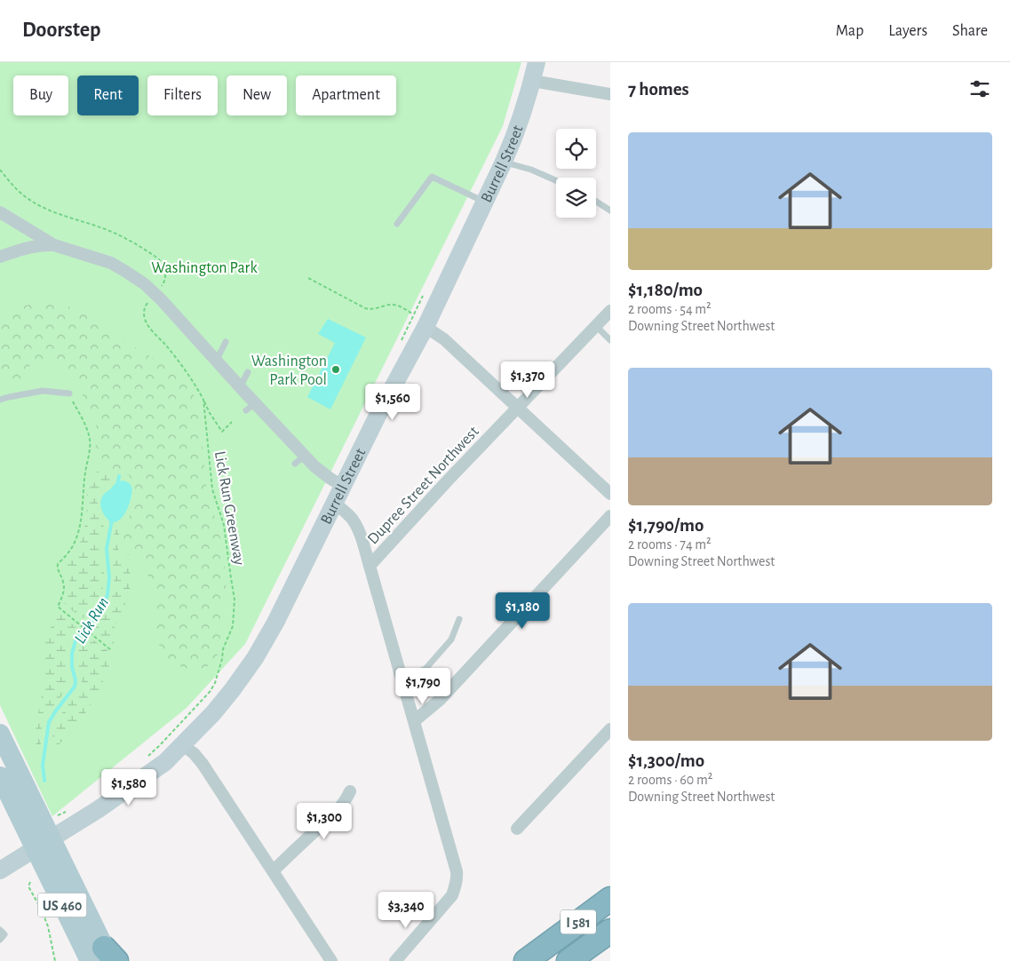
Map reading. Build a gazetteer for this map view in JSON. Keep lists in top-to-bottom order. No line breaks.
{"streets":{"highway":["I 581"],"main road":["US 460"],"street":["Burrell Street","Dupree Street Northwest"],"path":["Lick Run Greenway"]},"crossings":[["Burrell Street","US 460"]],"water":["Lick Run"],"parks":["Washington Park"],"places":["Washington Park Pool"],"page":{"header":"Doorstep","nav":["Map","Layers","Share"],"heading":"7 homes","chip":["Buy","Rent","Filters","New","Apartment"],"list":[{"name":"$1,180/mo","note":"2 rooms · 54 m² · Downing Street Northwest"},{"name":"$1,790/mo","note":"2 rooms · 74 m² · Downing Street Northwest"},{"name":"$1,300/mo","note":"2 rooms · 60 m² · Downing Street Northwest"}],"price":["$1,370","$1,560","$1,180","$1,790","$1,580","$1,300","$3,340"]}}
